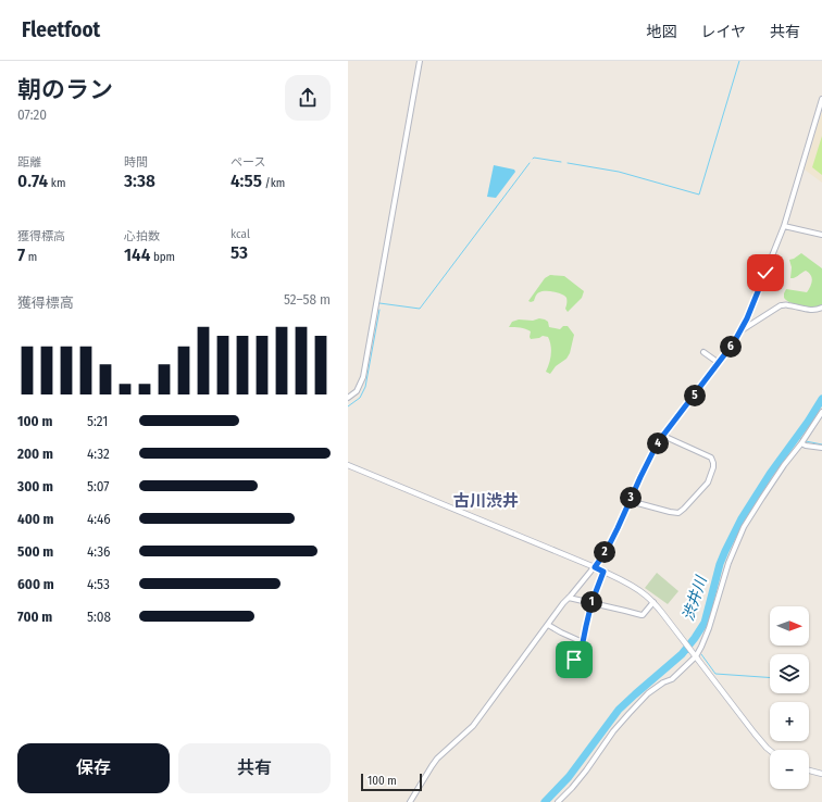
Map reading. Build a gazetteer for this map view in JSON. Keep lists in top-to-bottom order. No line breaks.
{"districts":["古川渋井"],"water":["渋井川"],"scale_bar":"100 m","north":"right","page":{"header":"Fleetfoot","nav":["地図","レイヤ","共有"],"heading":["朝のラン","07:20"],"stats":[["距離","0.74 km"],["時間","3:38"],["ペース","4:55 /km"],["獲得標高","7 m"],["心拍数","144 bpm"],["kcal","53"]],"chart":["獲得標高","52–58 m"],"pins":["6","5","4","3","2","1"],"list":[{"name":"100 m","note":"5:21"},{"name":"200 m","note":"4:32"},{"name":"300 m","note":"5:07"},{"name":"400 m","note":"4:46"},{"name":"500 m","note":"4:36"},{"name":"600 m","note":"4:53"},{"name":"700 m","note":"5:08"}],"map_buttons":["+","−"],"buttons":["保存","共有"],"scale":"100 m"}}
